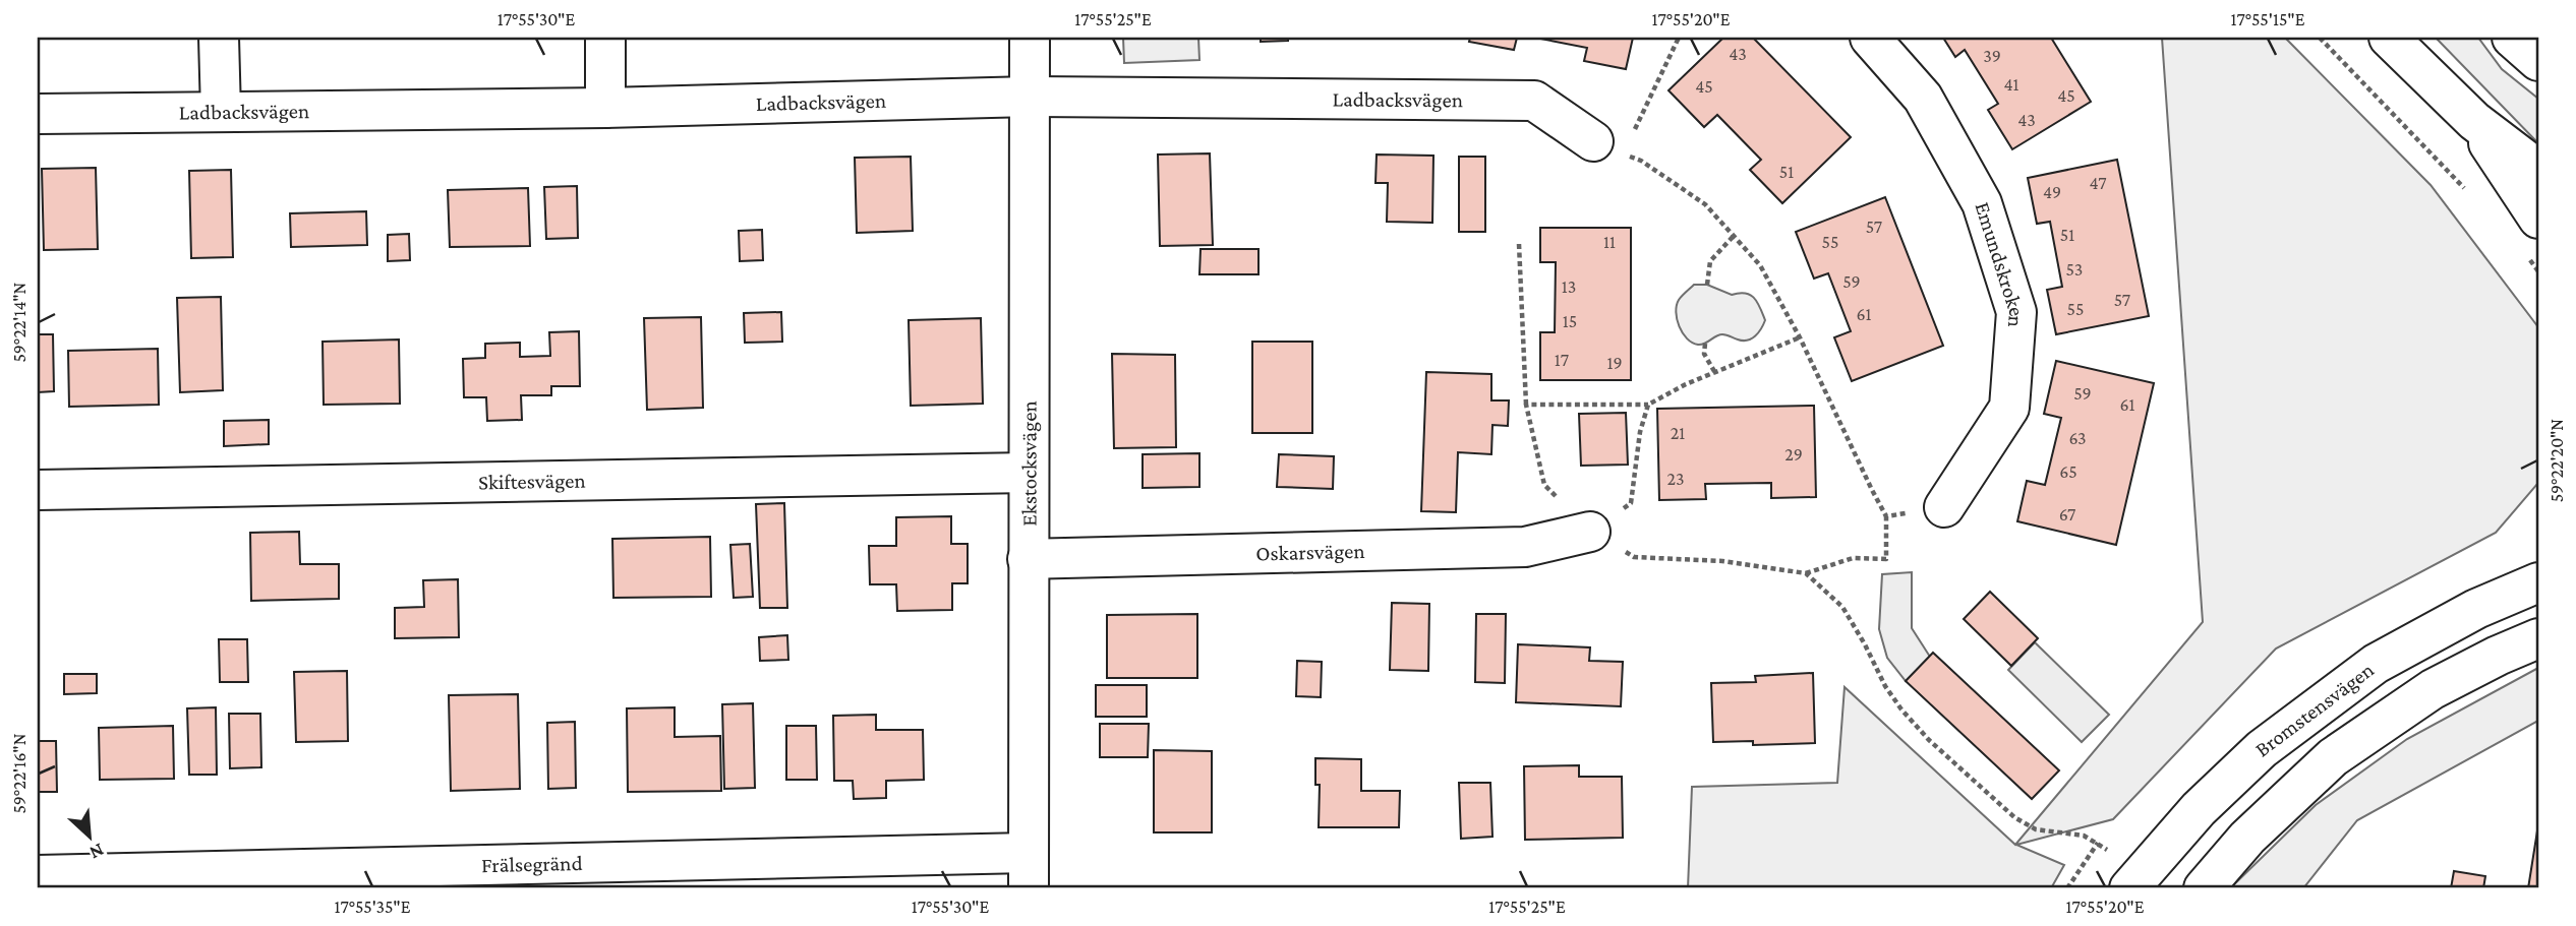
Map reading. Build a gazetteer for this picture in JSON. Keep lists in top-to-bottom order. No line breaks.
{"streets":{"street":["Ladbacksvägen","Emundskroken","Ekstocksvägen","Skiftesvägen","Oskarsvägen","Bromstensvägen","Frälsegränd"]},"crossings":[["Ladbacksvägen","Ekstocksvägen"],["Ekstocksvägen","Skiftesvägen"],["Ekstocksvägen","Oskarsvägen"],["Ekstocksvägen","Frälsegränd"]],"house_numbers":["43","39","41","45","45","43","51","47","49","57","51","11","55","53","59","13","57","55","61","15","17","19","59","61","21","63","29","65","23","67"],"north":"bottom right","coordinates":["17°55'30\"E","17°55'25\"E","17°55'20\"E","17°55'15\"E","59°22'14\"N","59°22'20\"N","59°22'16\"N","17°55'35\"E"]}
